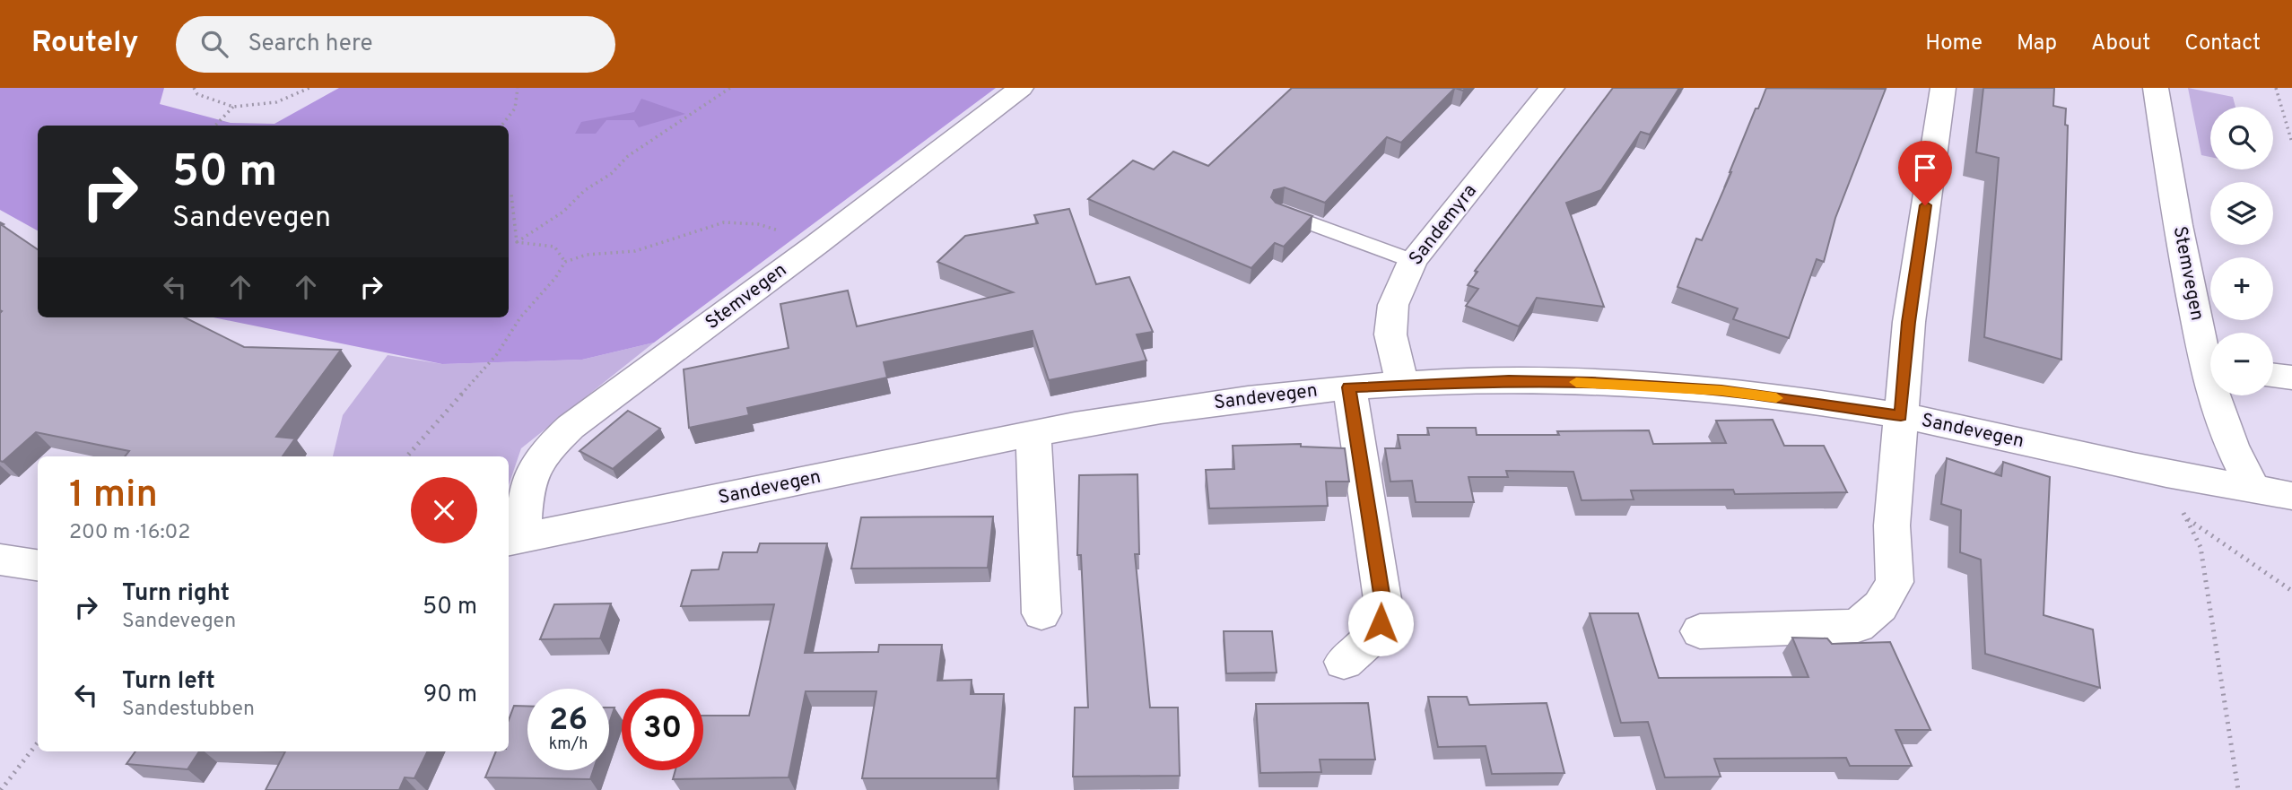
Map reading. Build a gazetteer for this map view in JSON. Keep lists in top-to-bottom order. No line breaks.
{"streets":{"street":["Sandemyra","Stemvegen","Sandevegen"]},"crossings":[["Sandemyra","Sandevegen"],["Stemvegen","Sandevegen"]],"page":{"header":"Routely","search":"Search here","nav":["Home","Map","About","Contact"],"map_buttons":["+","−"],"turn":["50 m","Sandevegen"],"heading":["1 min","200 m · 16:02"],"list":[{"name":"Turn right","note":"Sandevegen","value":"50 m"},{"name":"Turn left","note":"Sandestubben","value":"90 m"}],"speed":"26 km/h","limit":"30"}}
